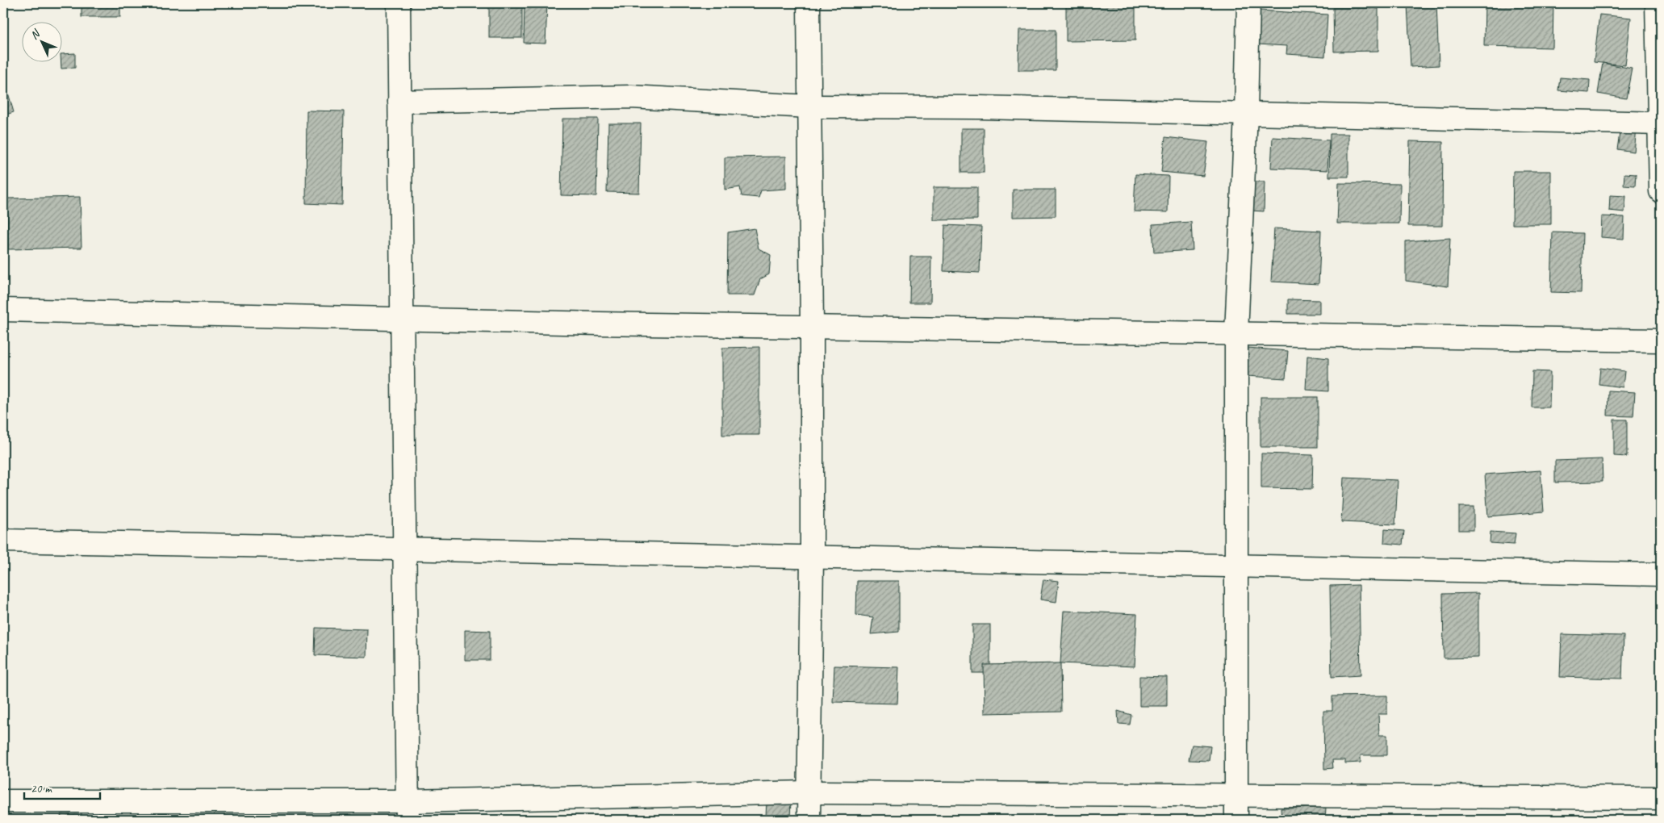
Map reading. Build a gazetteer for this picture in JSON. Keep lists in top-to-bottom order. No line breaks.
{"scale_bar":"20 m","north":"top left"}
